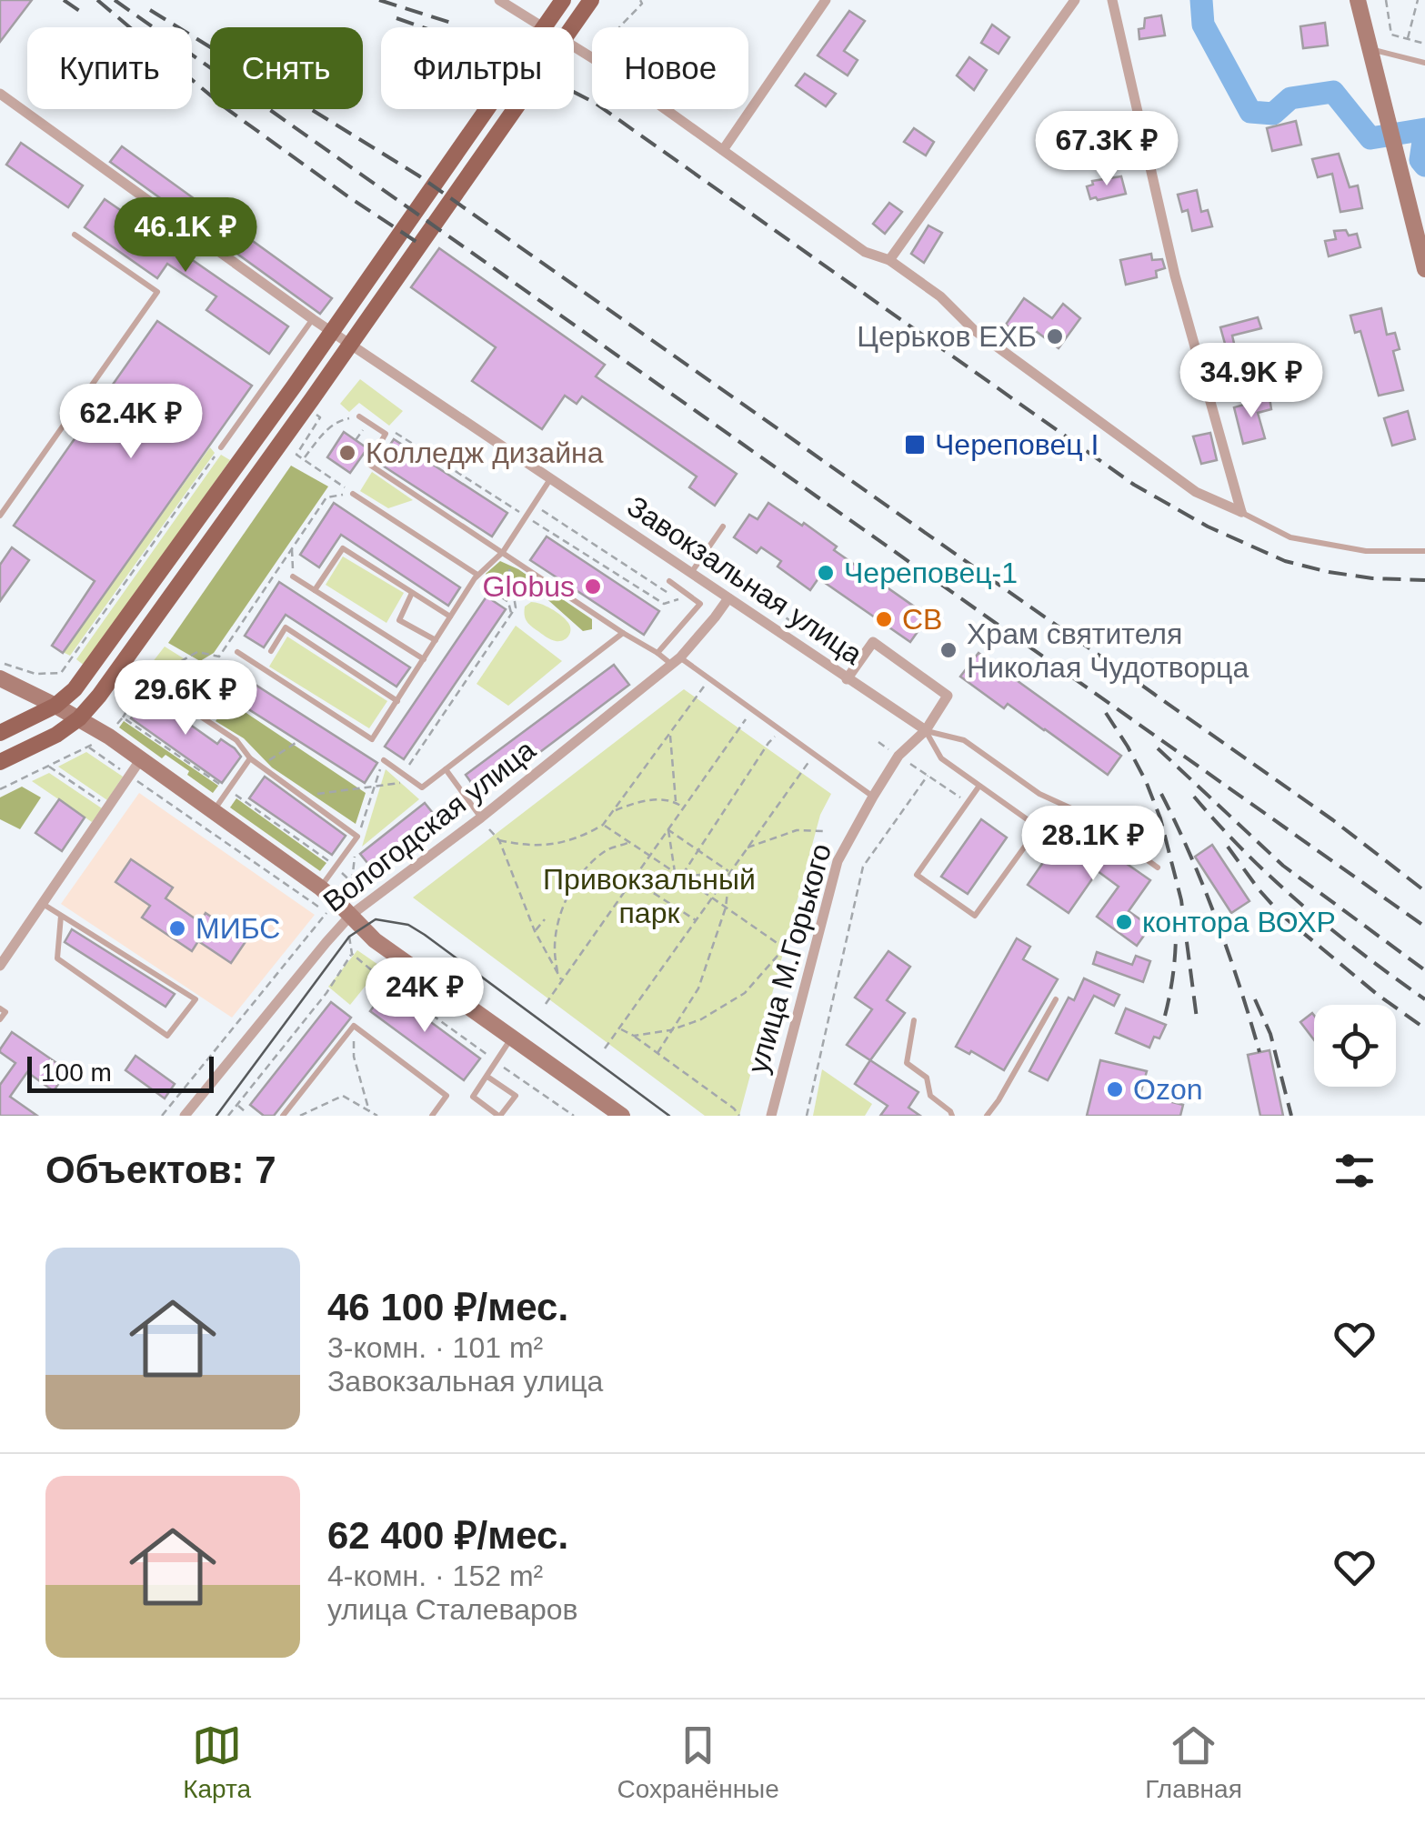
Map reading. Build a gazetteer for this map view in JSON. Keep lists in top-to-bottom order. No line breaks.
{"streets":{"street":["Завокзальная улица","Вологодская улица","улица М.Горького"]},"crossings":[["Завокзальная улица","Вологодская улица"],["Завокзальная улица","улица М.Горького"]],"parks":["Привокзальный парк"],"places":{"other":["Церьков ЕХБ","Колледж дизайна","Череповец-1","Globus","СВ","Храм святителя Николая Чудотворца","контора ВОХР","МИБС","Ozon"],"transit":["Череповец I"]},"scale_bar":"100 m","page":{"chip":["Купить","Снять","Фильтры","Новое"],"price":["67.3K ₽","46.1K ₽","34.9K ₽","62.4K ₽","29.6K ₽","28.1K ₽","24K ₽"],"scale":"100 m","heading":"Объектов: 7","list":[{"name":"46 100 ₽/мес.","note":"3-комн. · 101 m² · Завокзальная улица"},{"name":"62 400 ₽/мес.","note":"4-комн. · 152 m² · улица Сталеваров"}],"tabs":["Карта","Сохранённые","Главная"]}}
